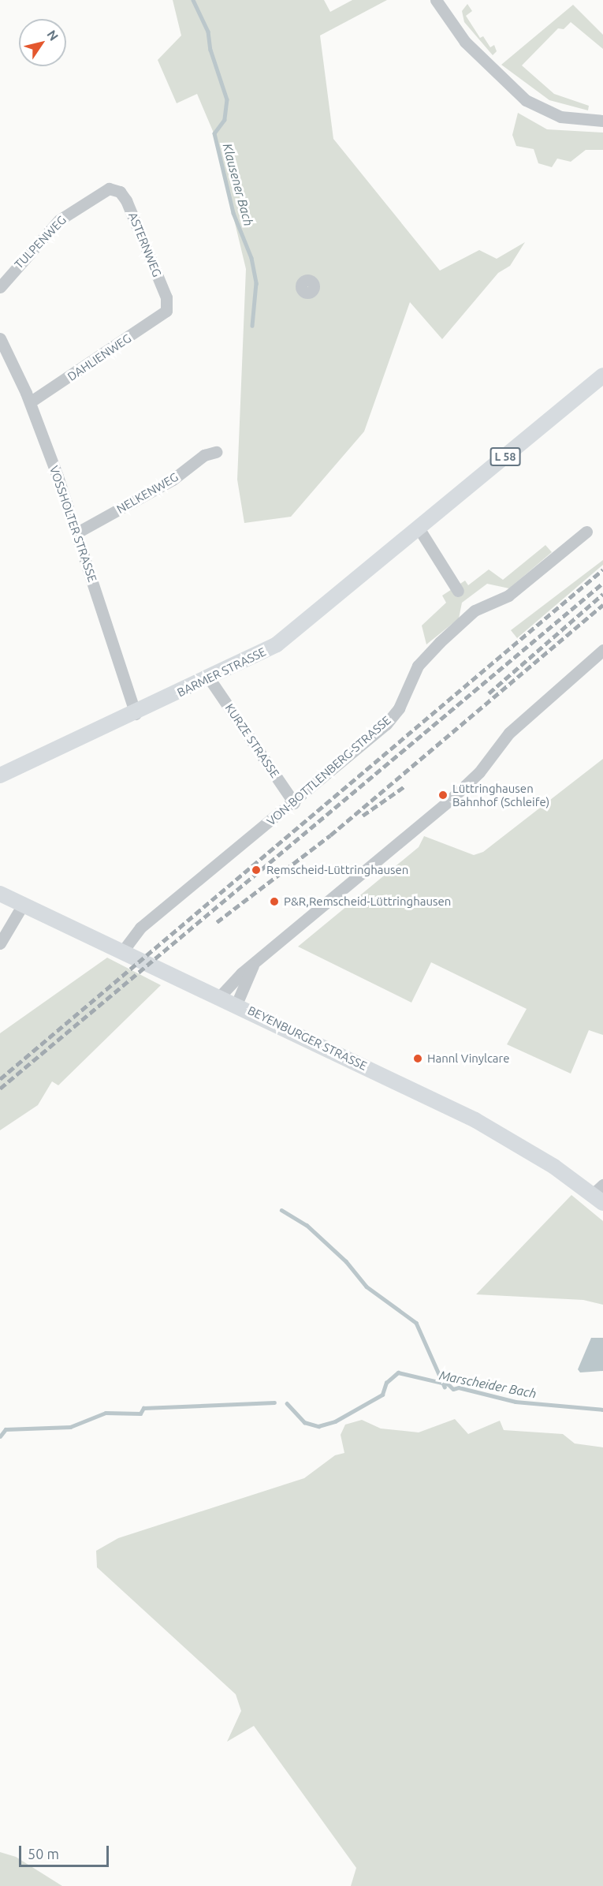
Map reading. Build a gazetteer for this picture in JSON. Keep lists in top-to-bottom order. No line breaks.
{"streets":{"main road":["L 58","BARMER STRASSE","BEYENBURGER STRASSE"],"street":["TULPENWEG","ASTERNWEG","DAHLIENWEG","NELKENWEG","VOSSHOLTER STRASSE","KURZE STRASSE","VON-BOTTLENBERG-STRASSE"]},"crossings":[["TULPENWEG","ASTERNWEG"],["ASTERNWEG","DAHLIENWEG"],["DAHLIENWEG","VOSSHOLTER STRASSE"],["NELKENWEG","VOSSHOLTER STRASSE"],["VOSSHOLTER STRASSE","BARMER STRASSE"],["BARMER STRASSE","KURZE STRASSE"],["KURZE STRASSE","VON-BOTTLENBERG-STRASSE"],["VON-BOTTLENBERG-STRASSE","BEYENBURGER STRASSE"]],"water":["Klausener Bach","Marscheider Bach"],"places":["Lüttringhausen Bahnhof (Schleife)","Remscheid-Lüttringhausen","P&R,Remscheid-Lüttringhausen","Hannl Vinylcare"],"scale_bar":"50 m","north":"top right"}
